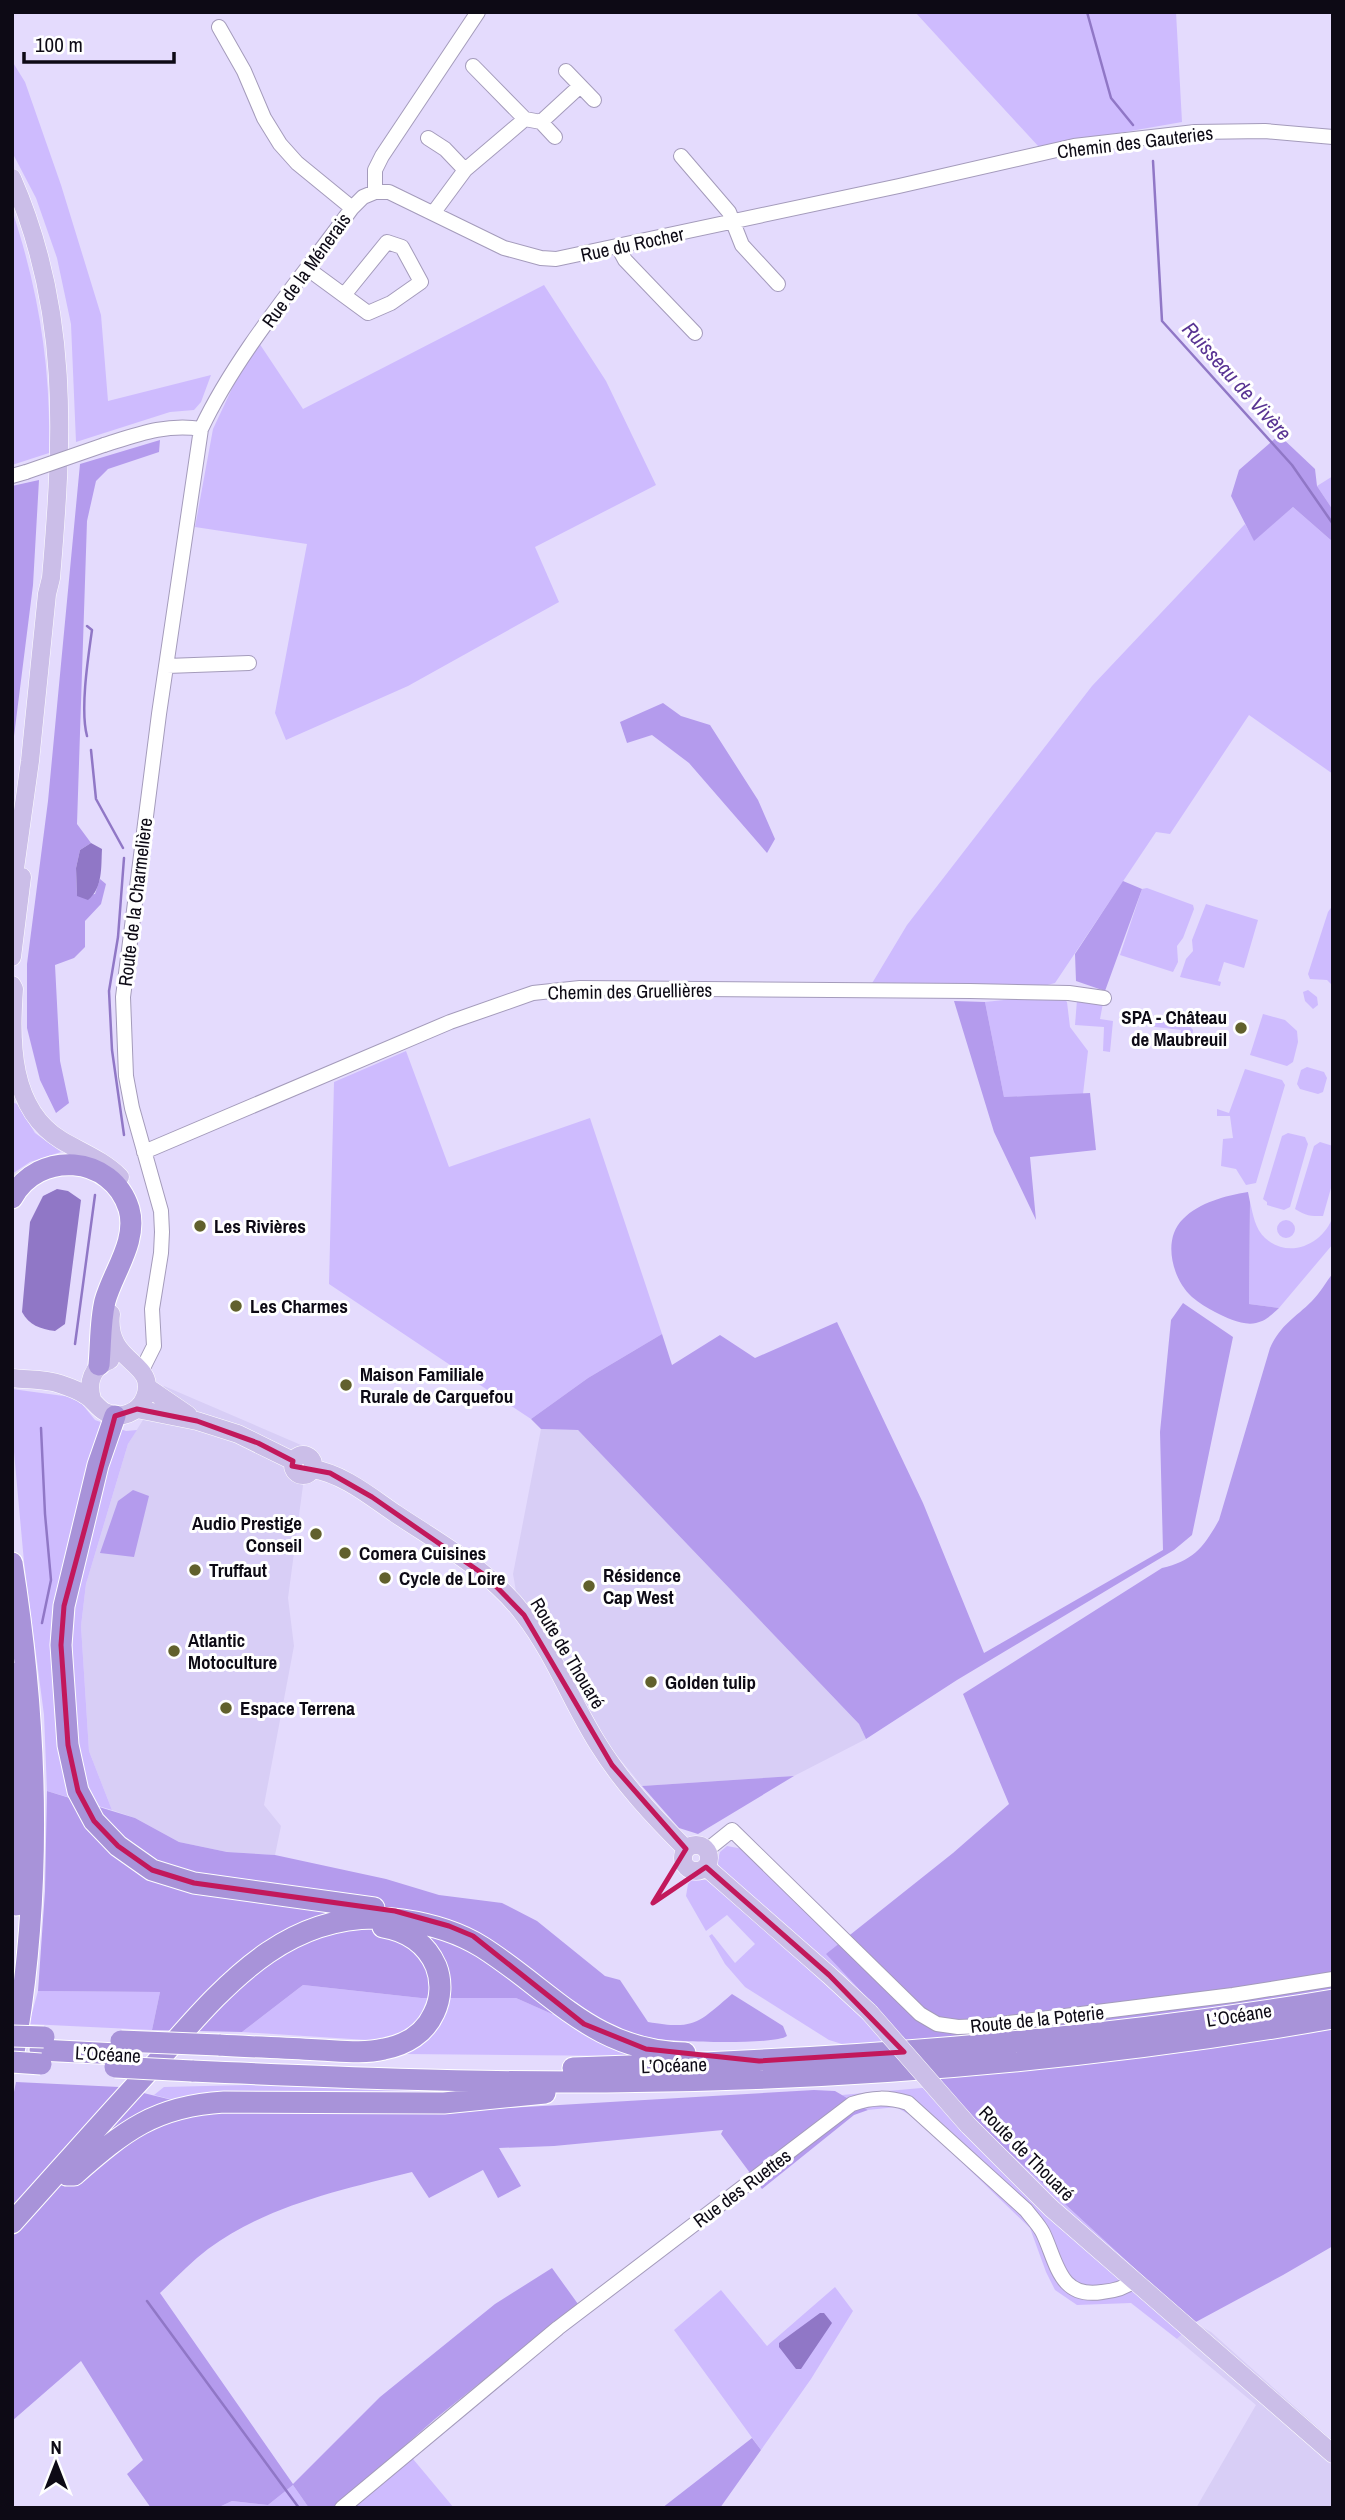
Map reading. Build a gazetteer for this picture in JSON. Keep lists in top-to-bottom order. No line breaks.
{"streets":{"highway":["L’Océane"],"main road":["Route de Thouaré"],"street":["Chemin des Gauteries","Rue du Rocher","Rue de la Ménerais","Route de la Charmelière","Chemin des Gruellières","Route de la Poterie","Rue des Ruettes"]},"crossings":[["Chemin des Gauteries","Rue du Rocher"],["Rue du Rocher","Rue de la Ménerais"],["Rue de la Ménerais","Route de la Charmelière"],["Route de la Charmelière","Chemin des Gruellières"],["Route de Thouaré","Route de la Poterie"],["Route de Thouaré","Rue des Ruettes"]],"water":["Ruisseau de Vivère"],"places":["SPA - Château de Maubreuil","Les Rivières","Les Charmes","Maison Familiale Rurale de Carquefou","Audio Prestige Conseil","Comera Cuisines","Truffaut","Cycle de Loire","Résidence Cap West","Atlantic Motoculture","Golden tulip","Espace Terrena"],"scale_bar":"100 m","north":"top"}
